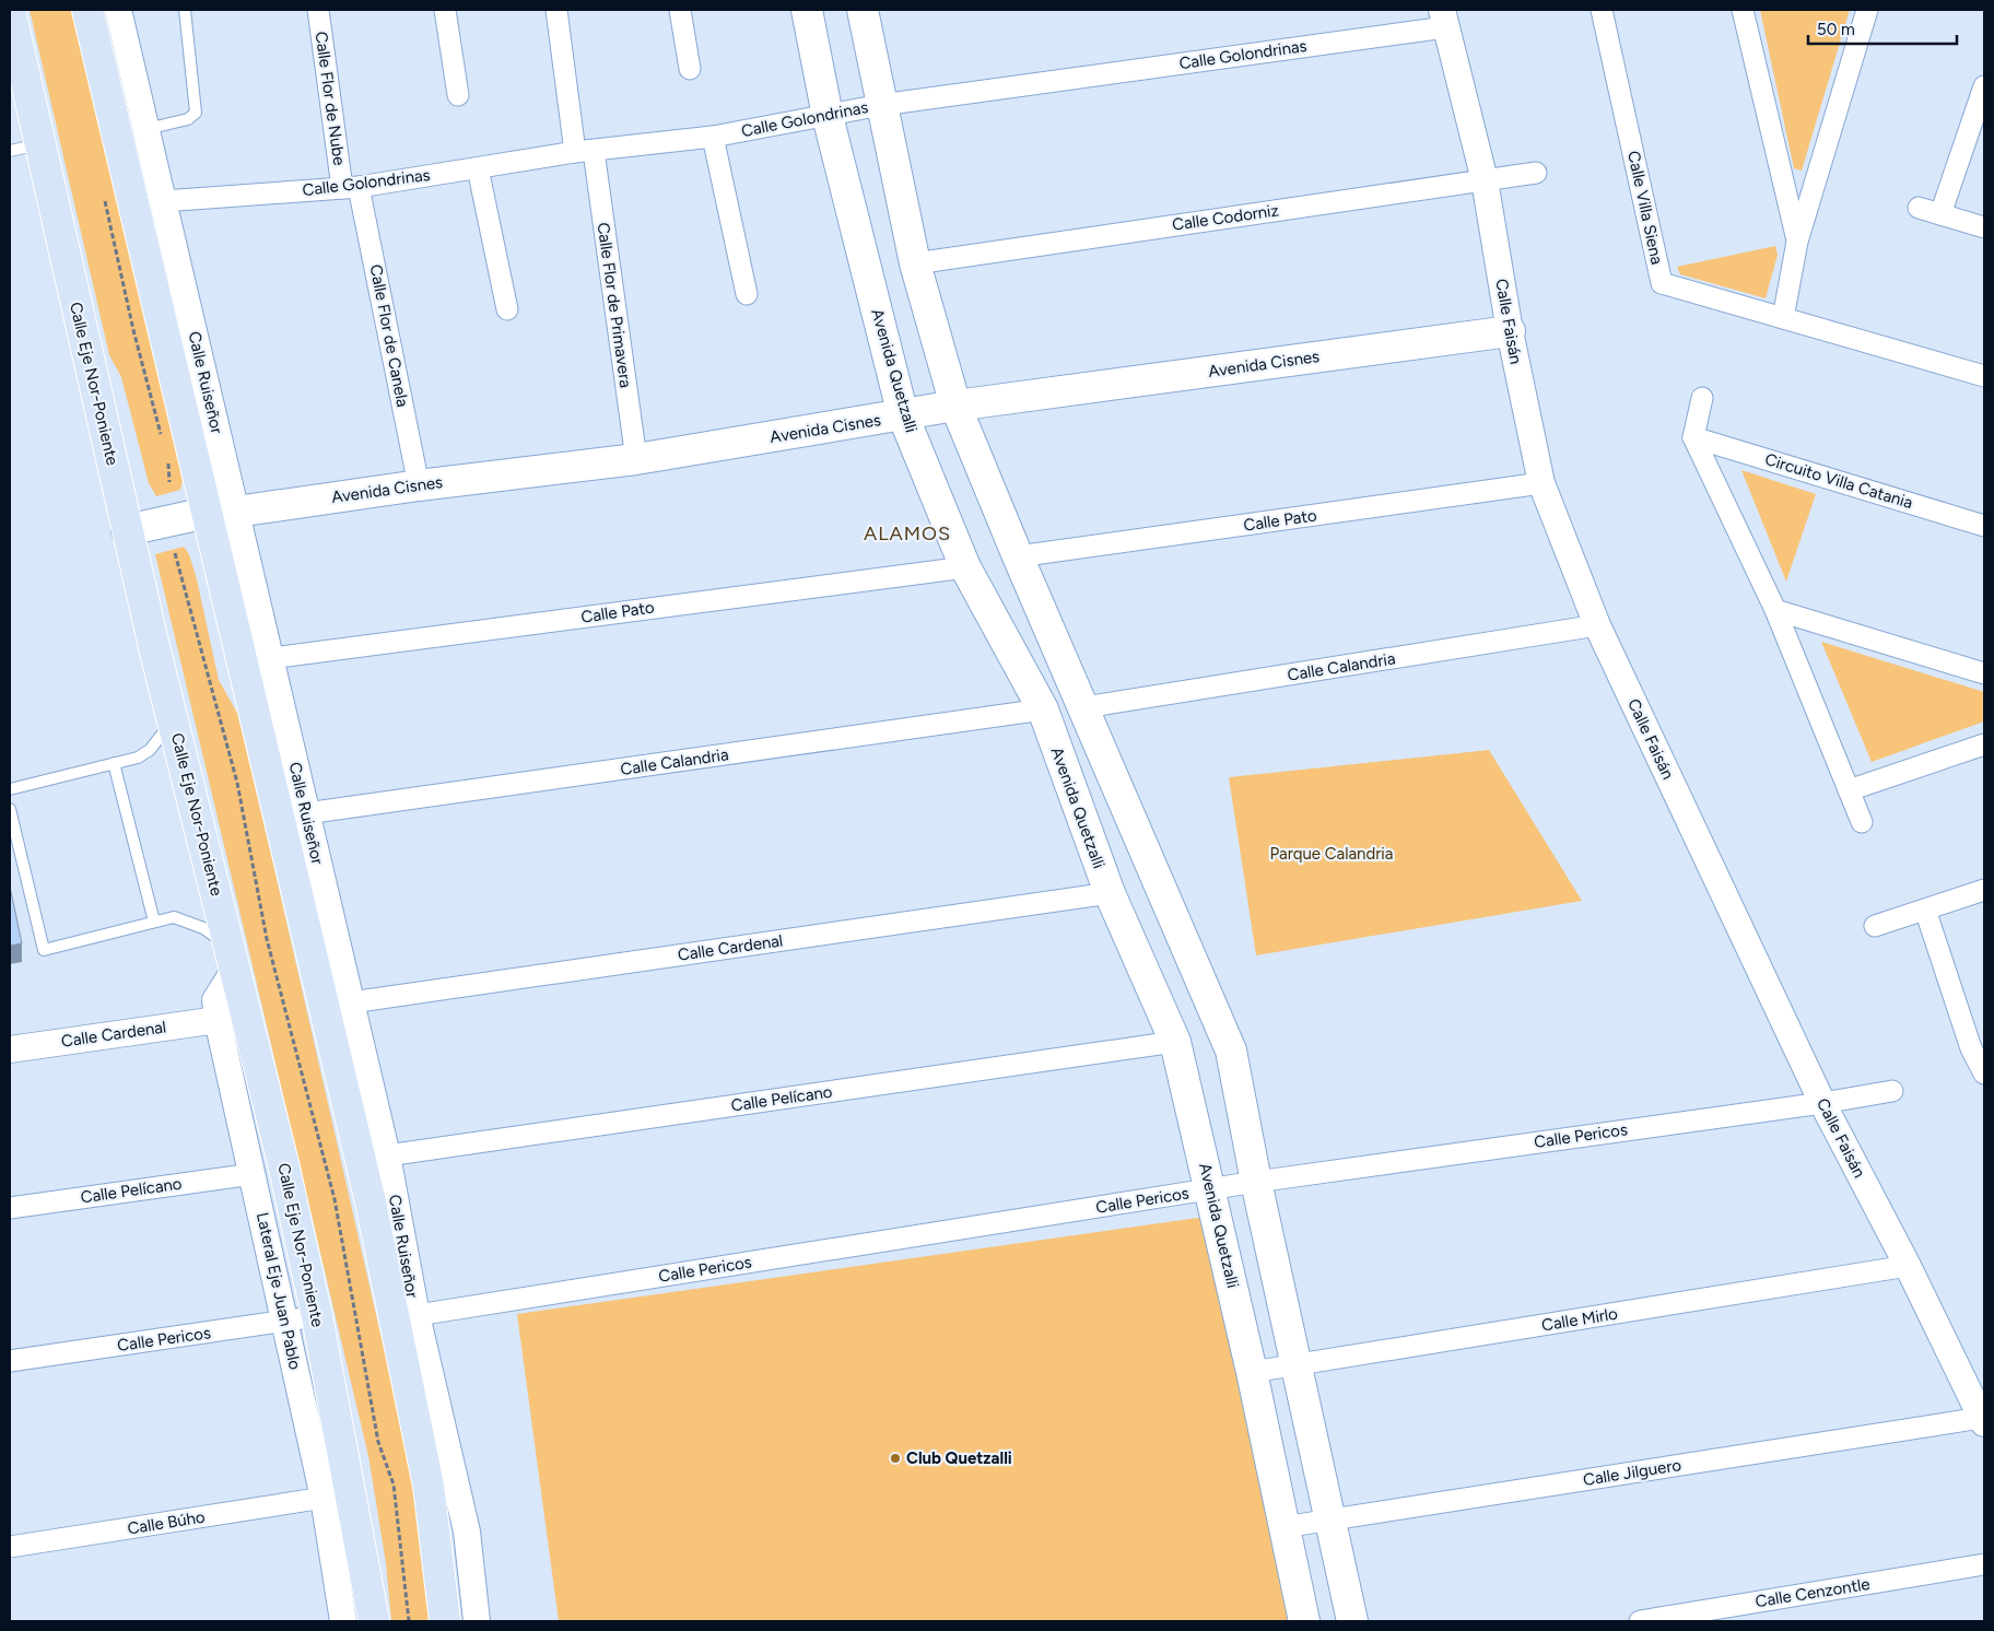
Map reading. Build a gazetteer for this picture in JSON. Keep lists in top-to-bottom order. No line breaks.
{"streets":{"main road":["Avenida Cisnes","Avenida Quetzalli","Calle Eje Nor-Poniente"],"street":["Calle Golondrinas","Calle Flor de Nube","Calle Villa Siena","Calle Codorniz","Calle Flor de Primavera","Calle Faisán","Calle Flor de Canela","Calle Ruiseñor","Circuito Villa Catania","Calle Pato","Calle Calandria","Calle Cardenal","Calle Pelícano","Calle Pericos","Lateral Eje Juan Pablo","Calle Mirlo","Calle Jilguero","Calle Búho","Calle Cenzontle"]},"crossings":[["Calle Golondrinas","Calle Flor de Nube"],["Calle Golondrinas","Calle Flor de Primavera"],["Calle Golondrinas","Calle Faisán"],["Calle Golondrinas","Calle Flor de Canela"],["Calle Golondrinas","Avenida Quetzalli"],["Calle Golondrinas","Calle Ruiseñor"],["Calle Flor de Nube","Calle Flor de Canela"],["Calle Codorniz","Calle Faisán"],["Calle Flor de Primavera","Avenida Cisnes"],["Calle Faisán","Avenida Cisnes"],["Calle Faisán","Calle Pato"],["Calle Faisán","Calle Calandria"],["Calle Faisán","Calle Pericos"],["Calle Faisán","Calle Mirlo"],["Calle Faisán","Calle Jilguero"],["Calle Flor de Canela","Avenida Cisnes"],["Avenida Cisnes","Avenida Quetzalli"],["Avenida Cisnes","Calle Ruiseñor"],["Avenida Cisnes","Calle Eje Nor-Poniente"],["Avenida Quetzalli","Calle Pato"],["Avenida Quetzalli","Calle Calandria"],["Avenida Quetzalli","Calle Cardenal"],["Avenida Quetzalli","Calle Pelícano"],["Avenida Quetzalli","Calle Pericos"],["Avenida Quetzalli","Calle Mirlo"],["Avenida Quetzalli","Calle Jilguero"],["Calle Ruiseñor","Calle Pato"],["Calle Ruiseñor","Calle Calandria"],["Calle Ruiseñor","Calle Cardenal"],["Calle Ruiseñor","Calle Pelícano"],["Calle Ruiseñor","Calle Pericos"],["Calle Eje Nor-Poniente","Calle Pericos"],["Calle Eje Nor-Poniente","Lateral Eje Juan Pablo"],["Calle Cardenal","Lateral Eje Juan Pablo"],["Calle Pelícano","Lateral Eje Juan Pablo"],["Calle Pericos","Lateral Eje Juan Pablo"],["Lateral Eje Juan Pablo","Calle Búho"]],"districts":["ALAMOS"],"parks":["Parque Calandria"],"places":["Club Quetzalli"],"scale_bar":"50 m"}
